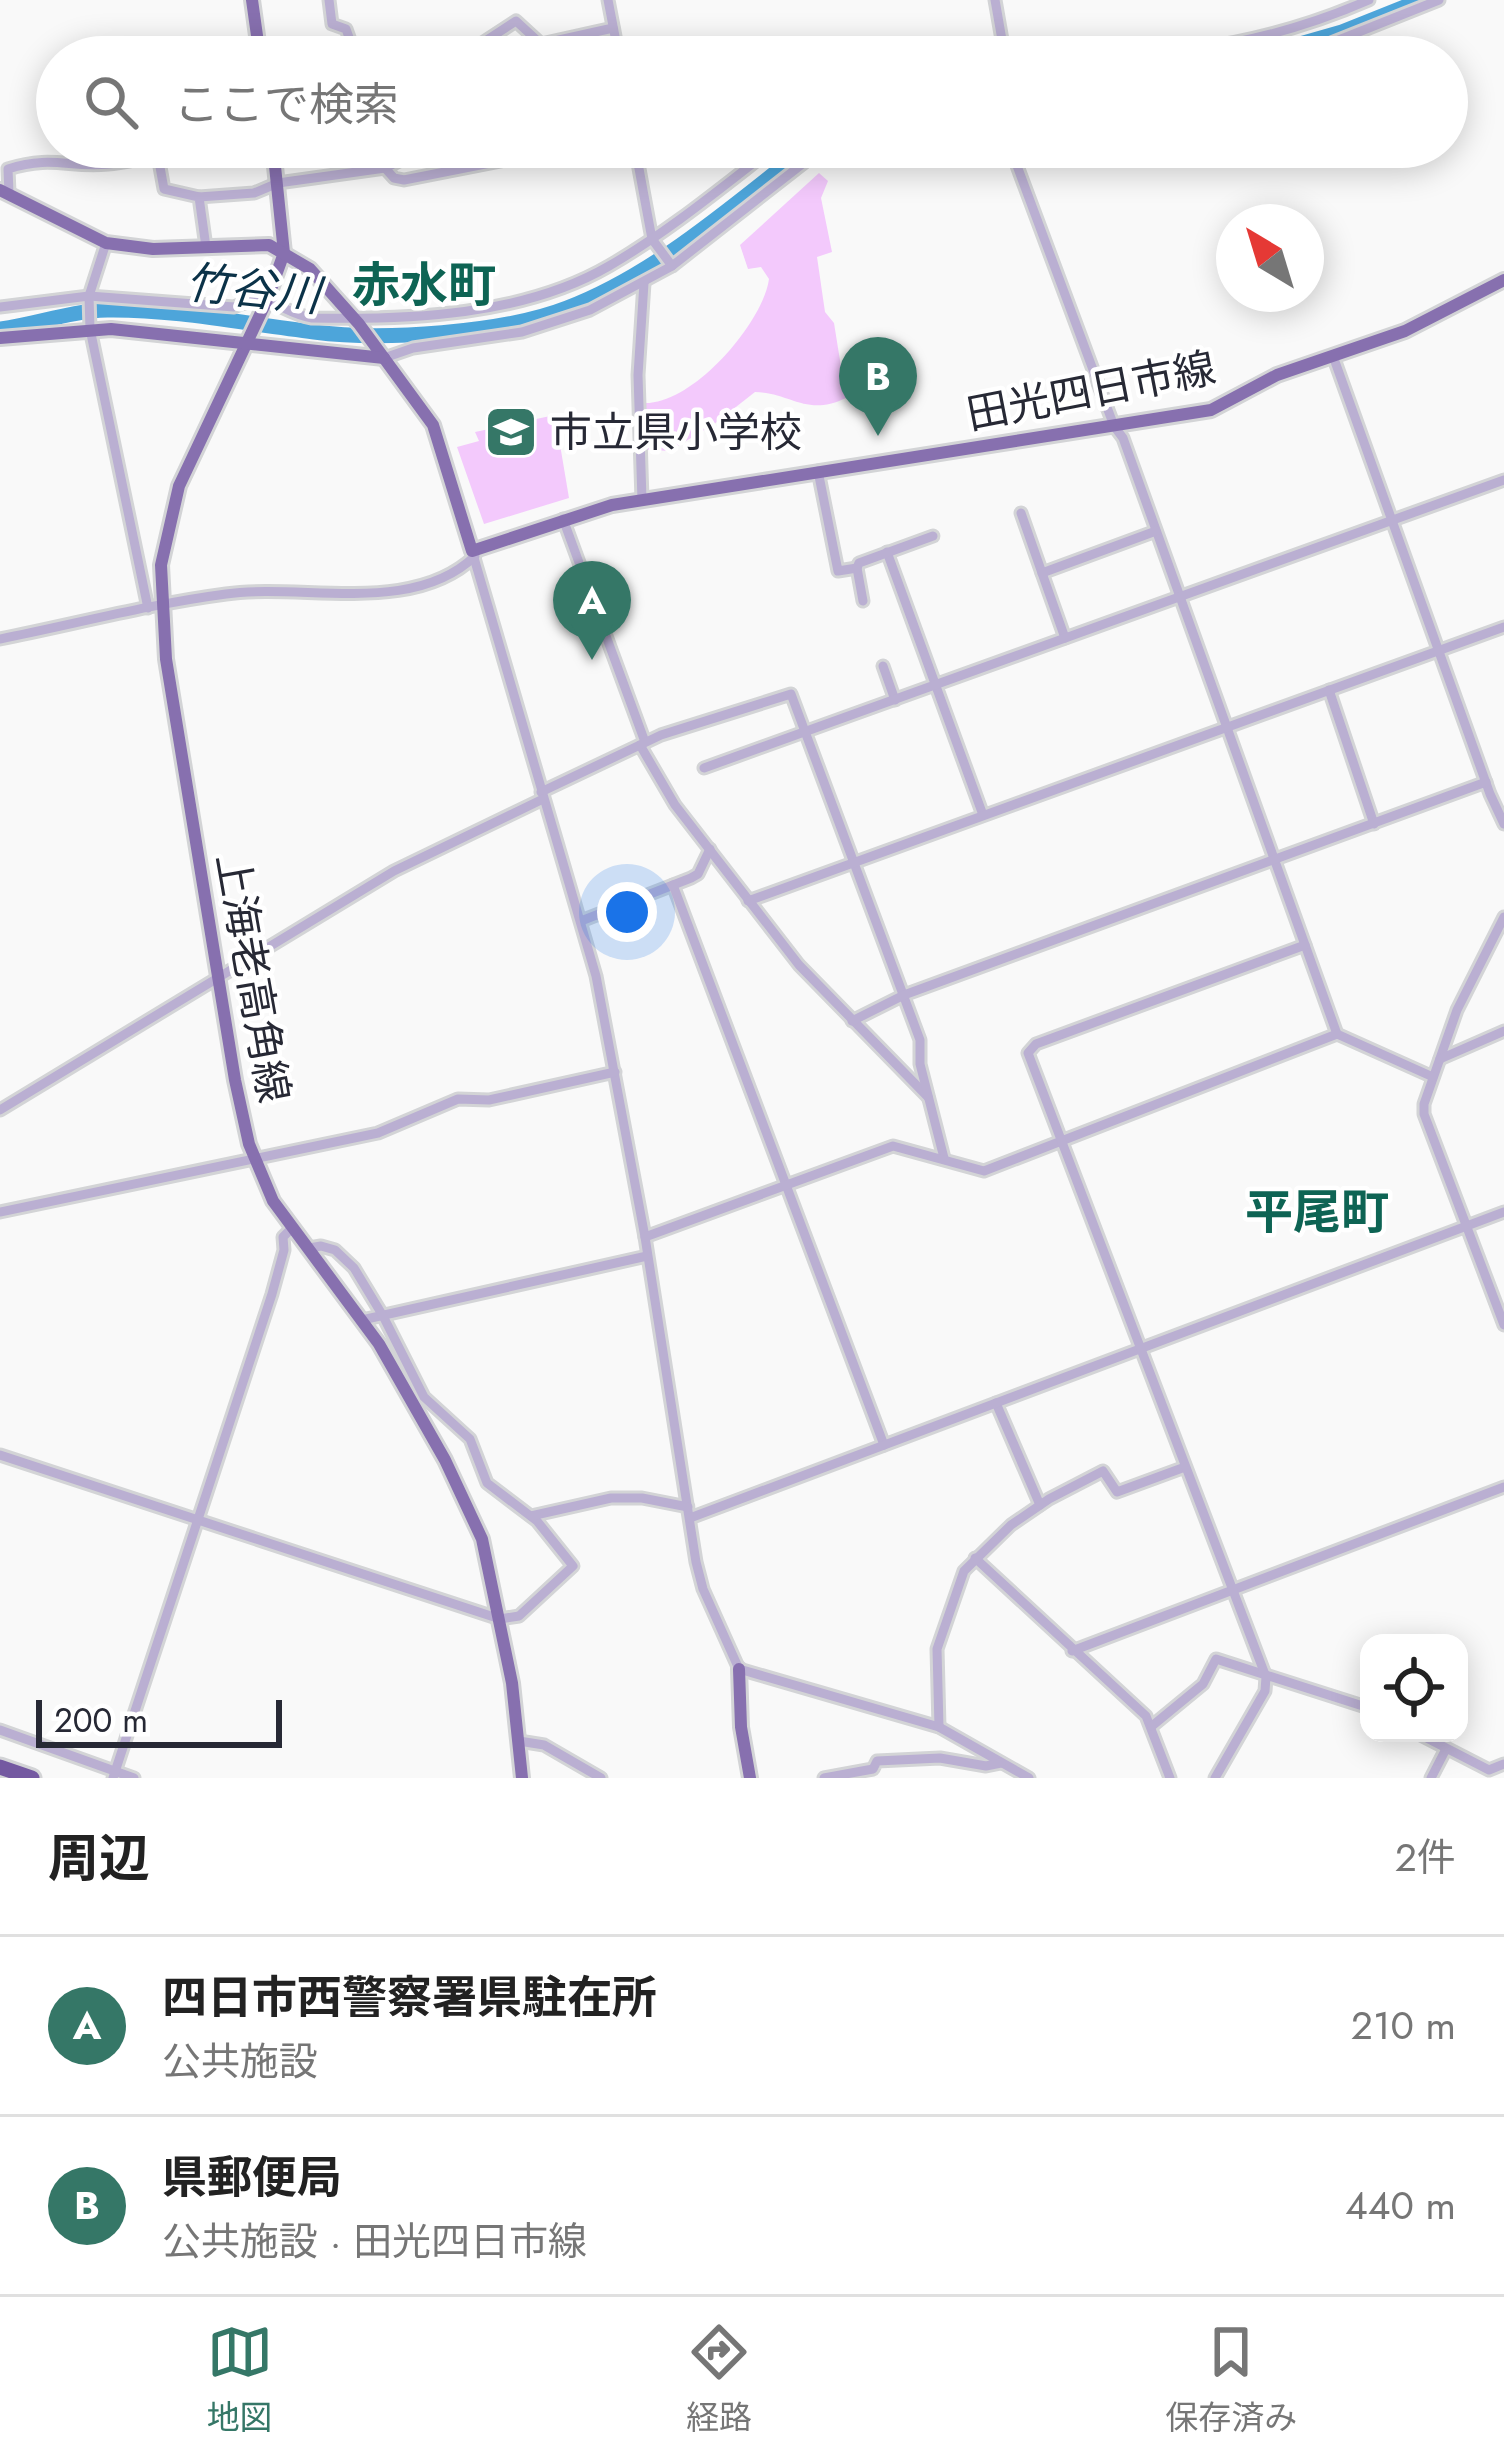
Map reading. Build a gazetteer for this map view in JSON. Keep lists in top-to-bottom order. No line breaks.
{"streets":{"main road":["田光四日市線","上海老高角線"]},"districts":["赤水町","平尾町"],"water":["竹谷川"],"places":{"school or university":["市立県小学校"]},"scale_bar":"200 m","north":"top left","page":{"search":"ここで検索","pins":["B","A"],"scale":"200 m","heading":["周辺","2件"],"list":[{"mark":"A","name":"四日市西警察署県駐在所","note":"公共施設","value":"210 m"},{"mark":"B","name":"県郵便局","note":"公共施設 · 田光四日市線","value":"440 m"}],"nav":["地図","経路","保存済み"]}}
